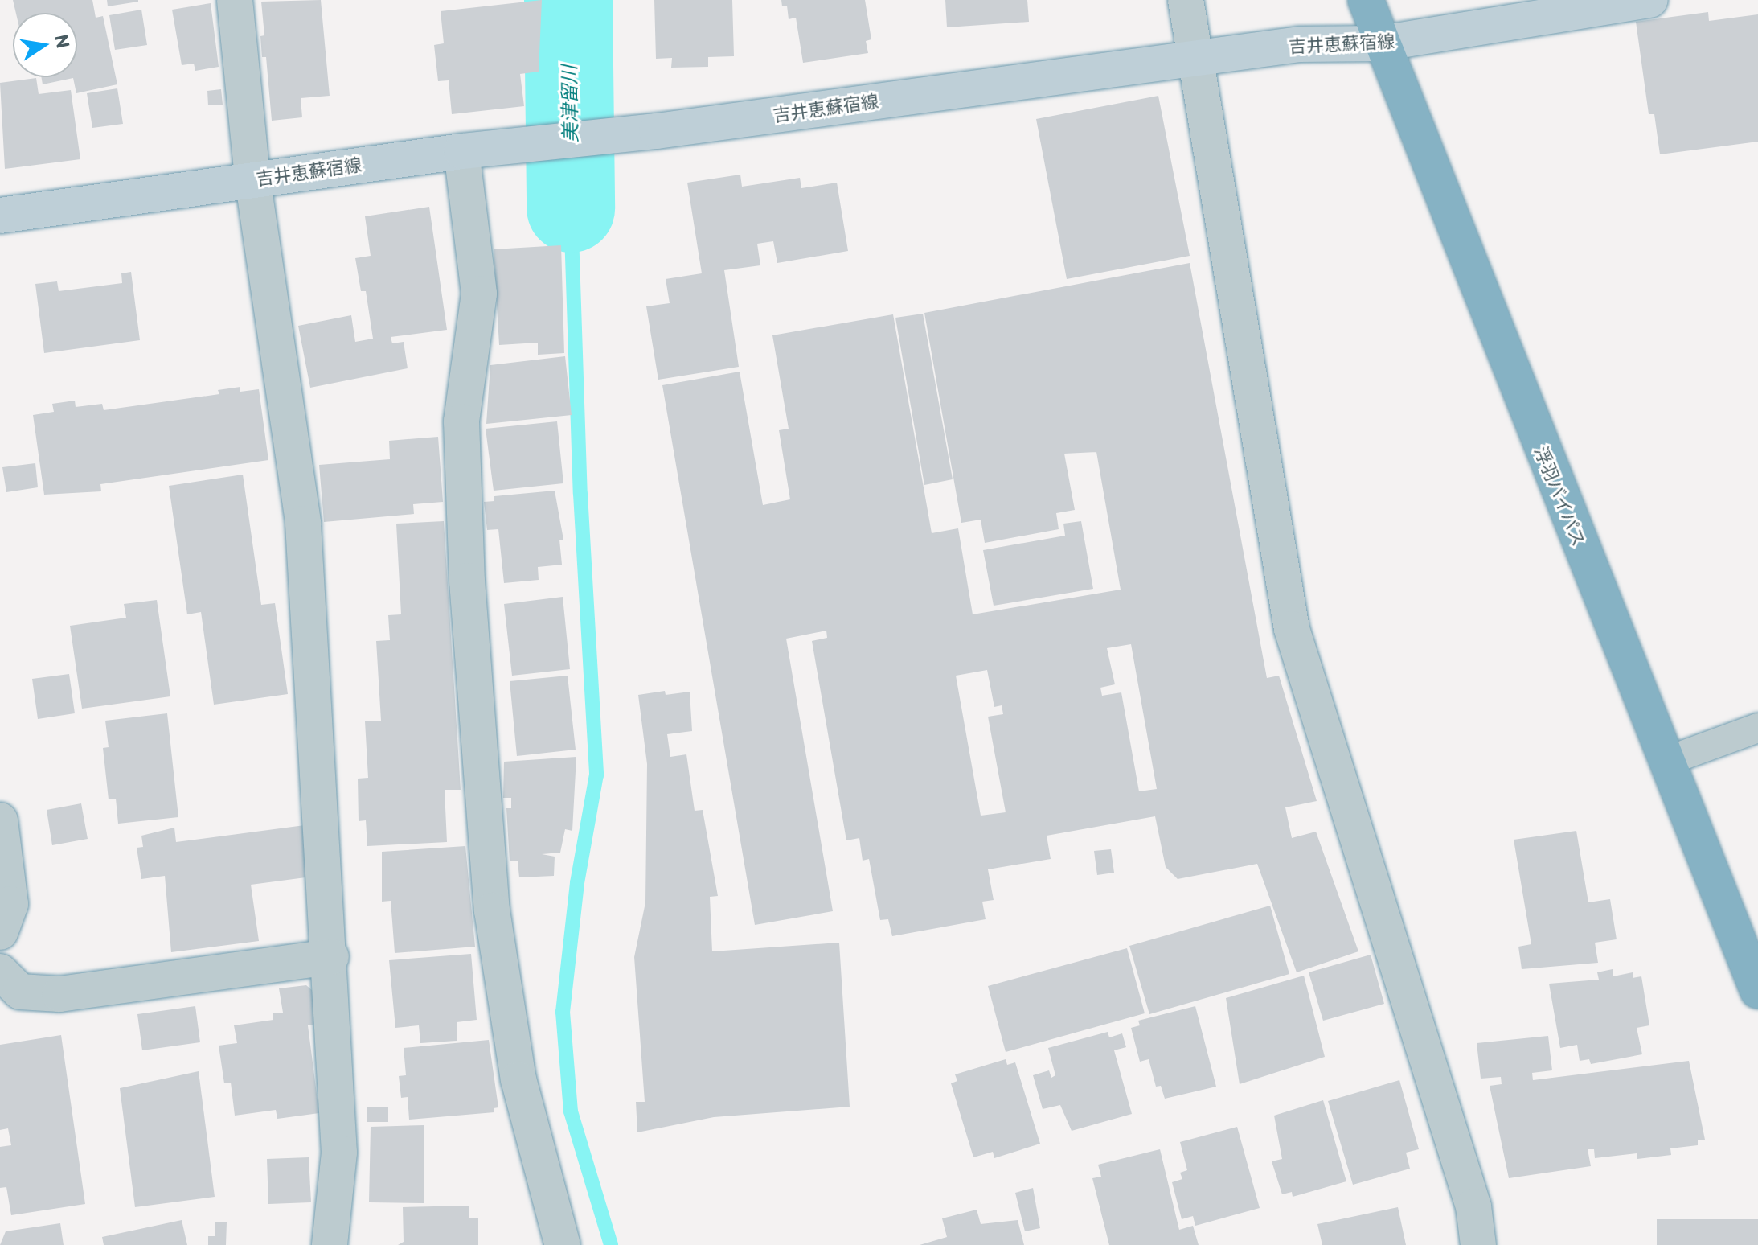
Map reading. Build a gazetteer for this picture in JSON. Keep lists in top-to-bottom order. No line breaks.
{"streets":{"highway":["浮羽バイパス"],"main road":["吉井恵蘇宿線"]},"crossings":[["吉井恵蘇宿線","浮羽バイパス"]],"water":["美津留川"],"north":"right"}
